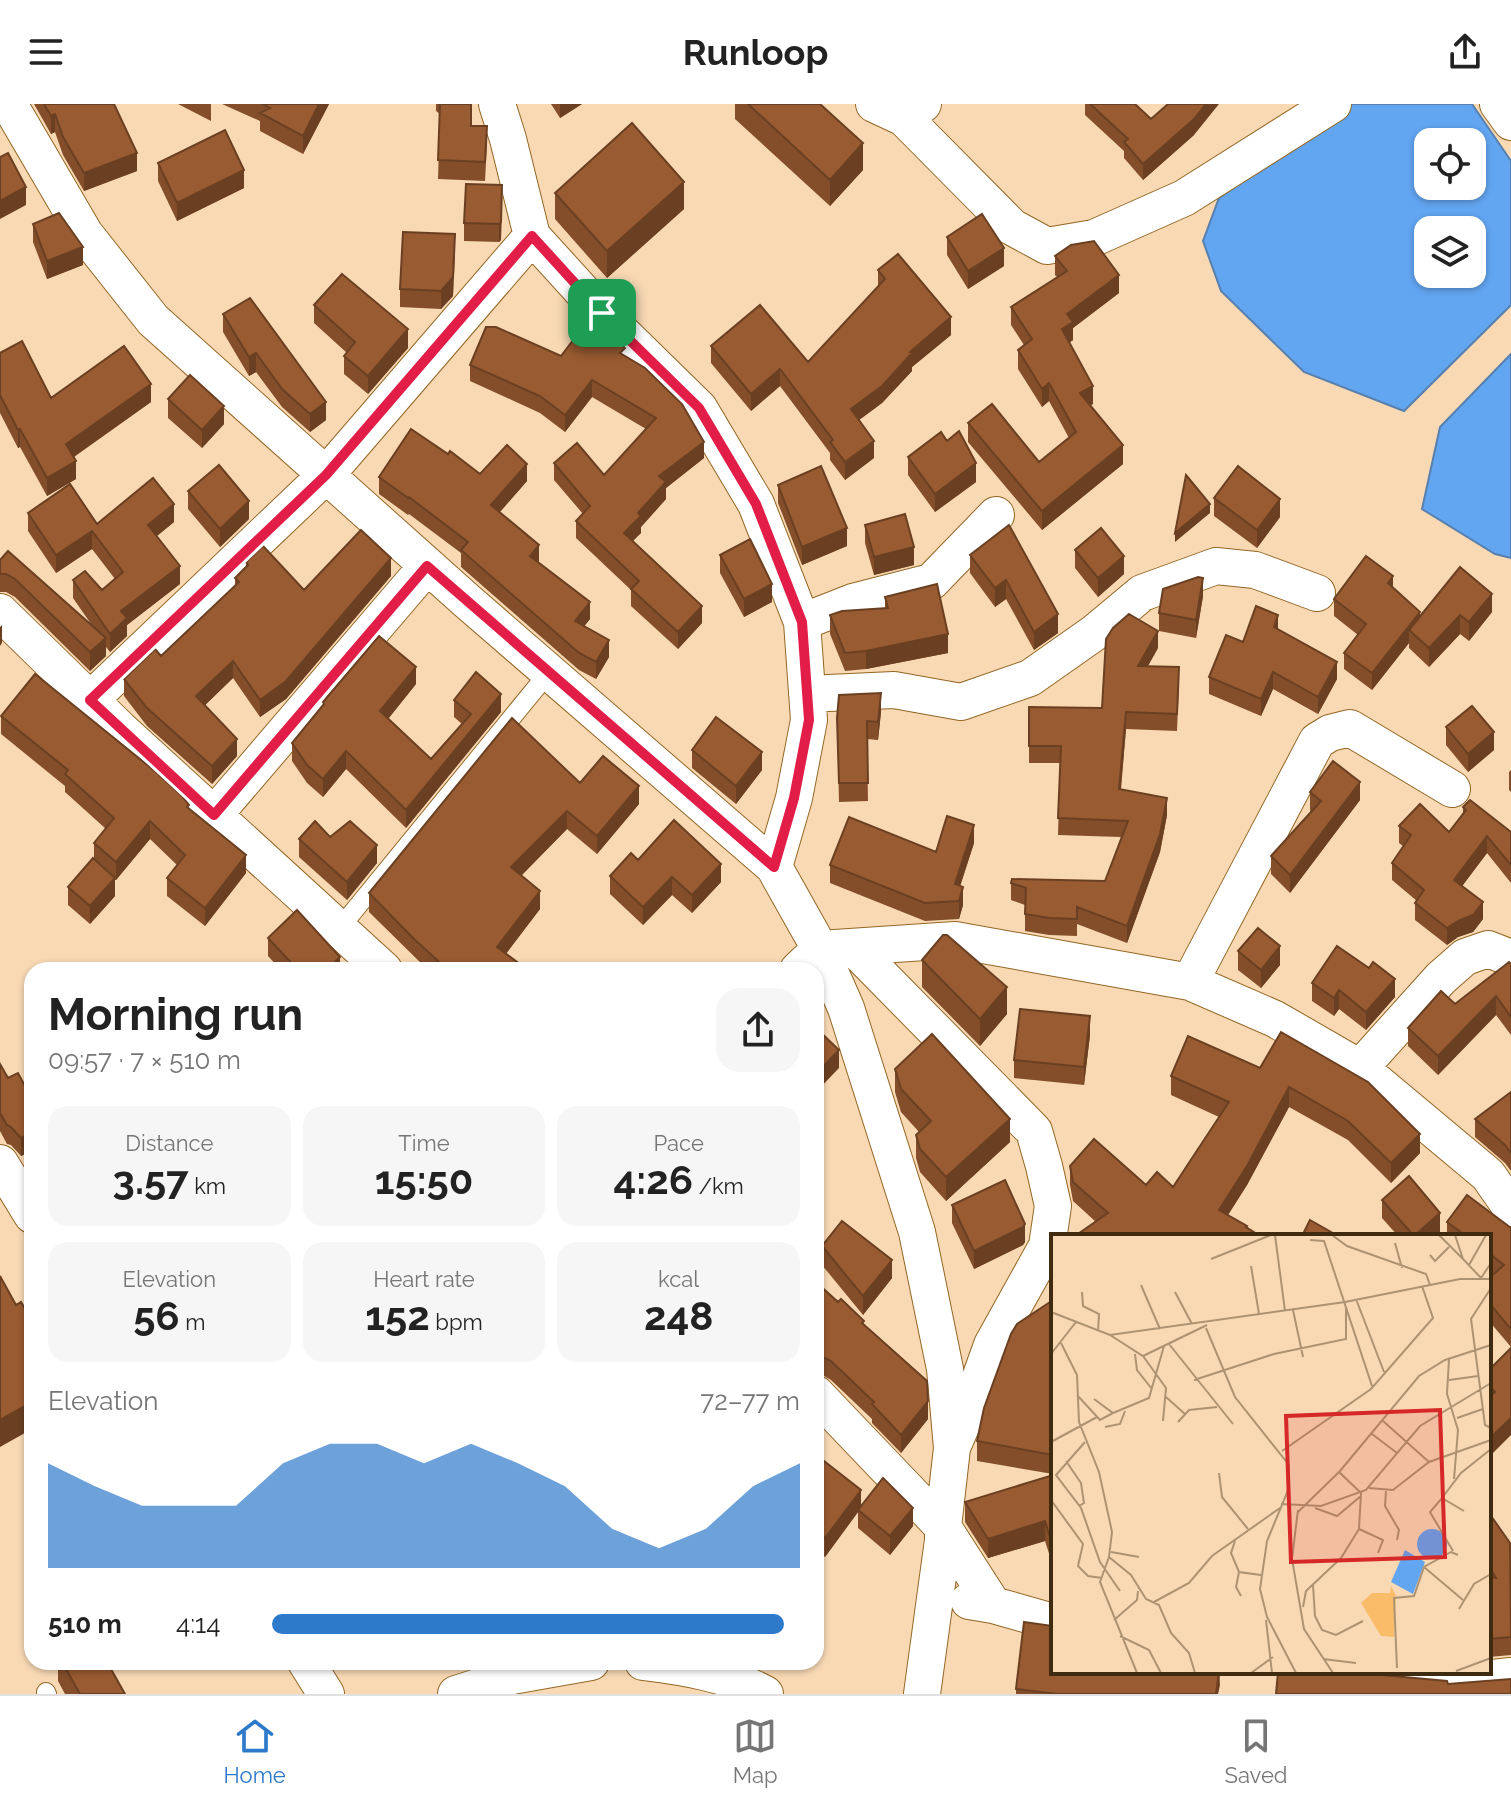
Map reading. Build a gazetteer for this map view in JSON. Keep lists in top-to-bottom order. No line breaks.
{"page":{"header":"Runloop","heading":["Morning run","09:57 · 7 × 510 m"],"stats":[["Distance","3.57 km"],["Time","15:50"],["Pace","4:26 /km"],["Elevation","56 m"],["Heart rate","152 bpm"],["kcal","248"]],"chart":["Elevation","72–77 m"],"list":[{"name":"510 m","note":"4:14"}],"tabs":["Home","Map","Saved"]}}
